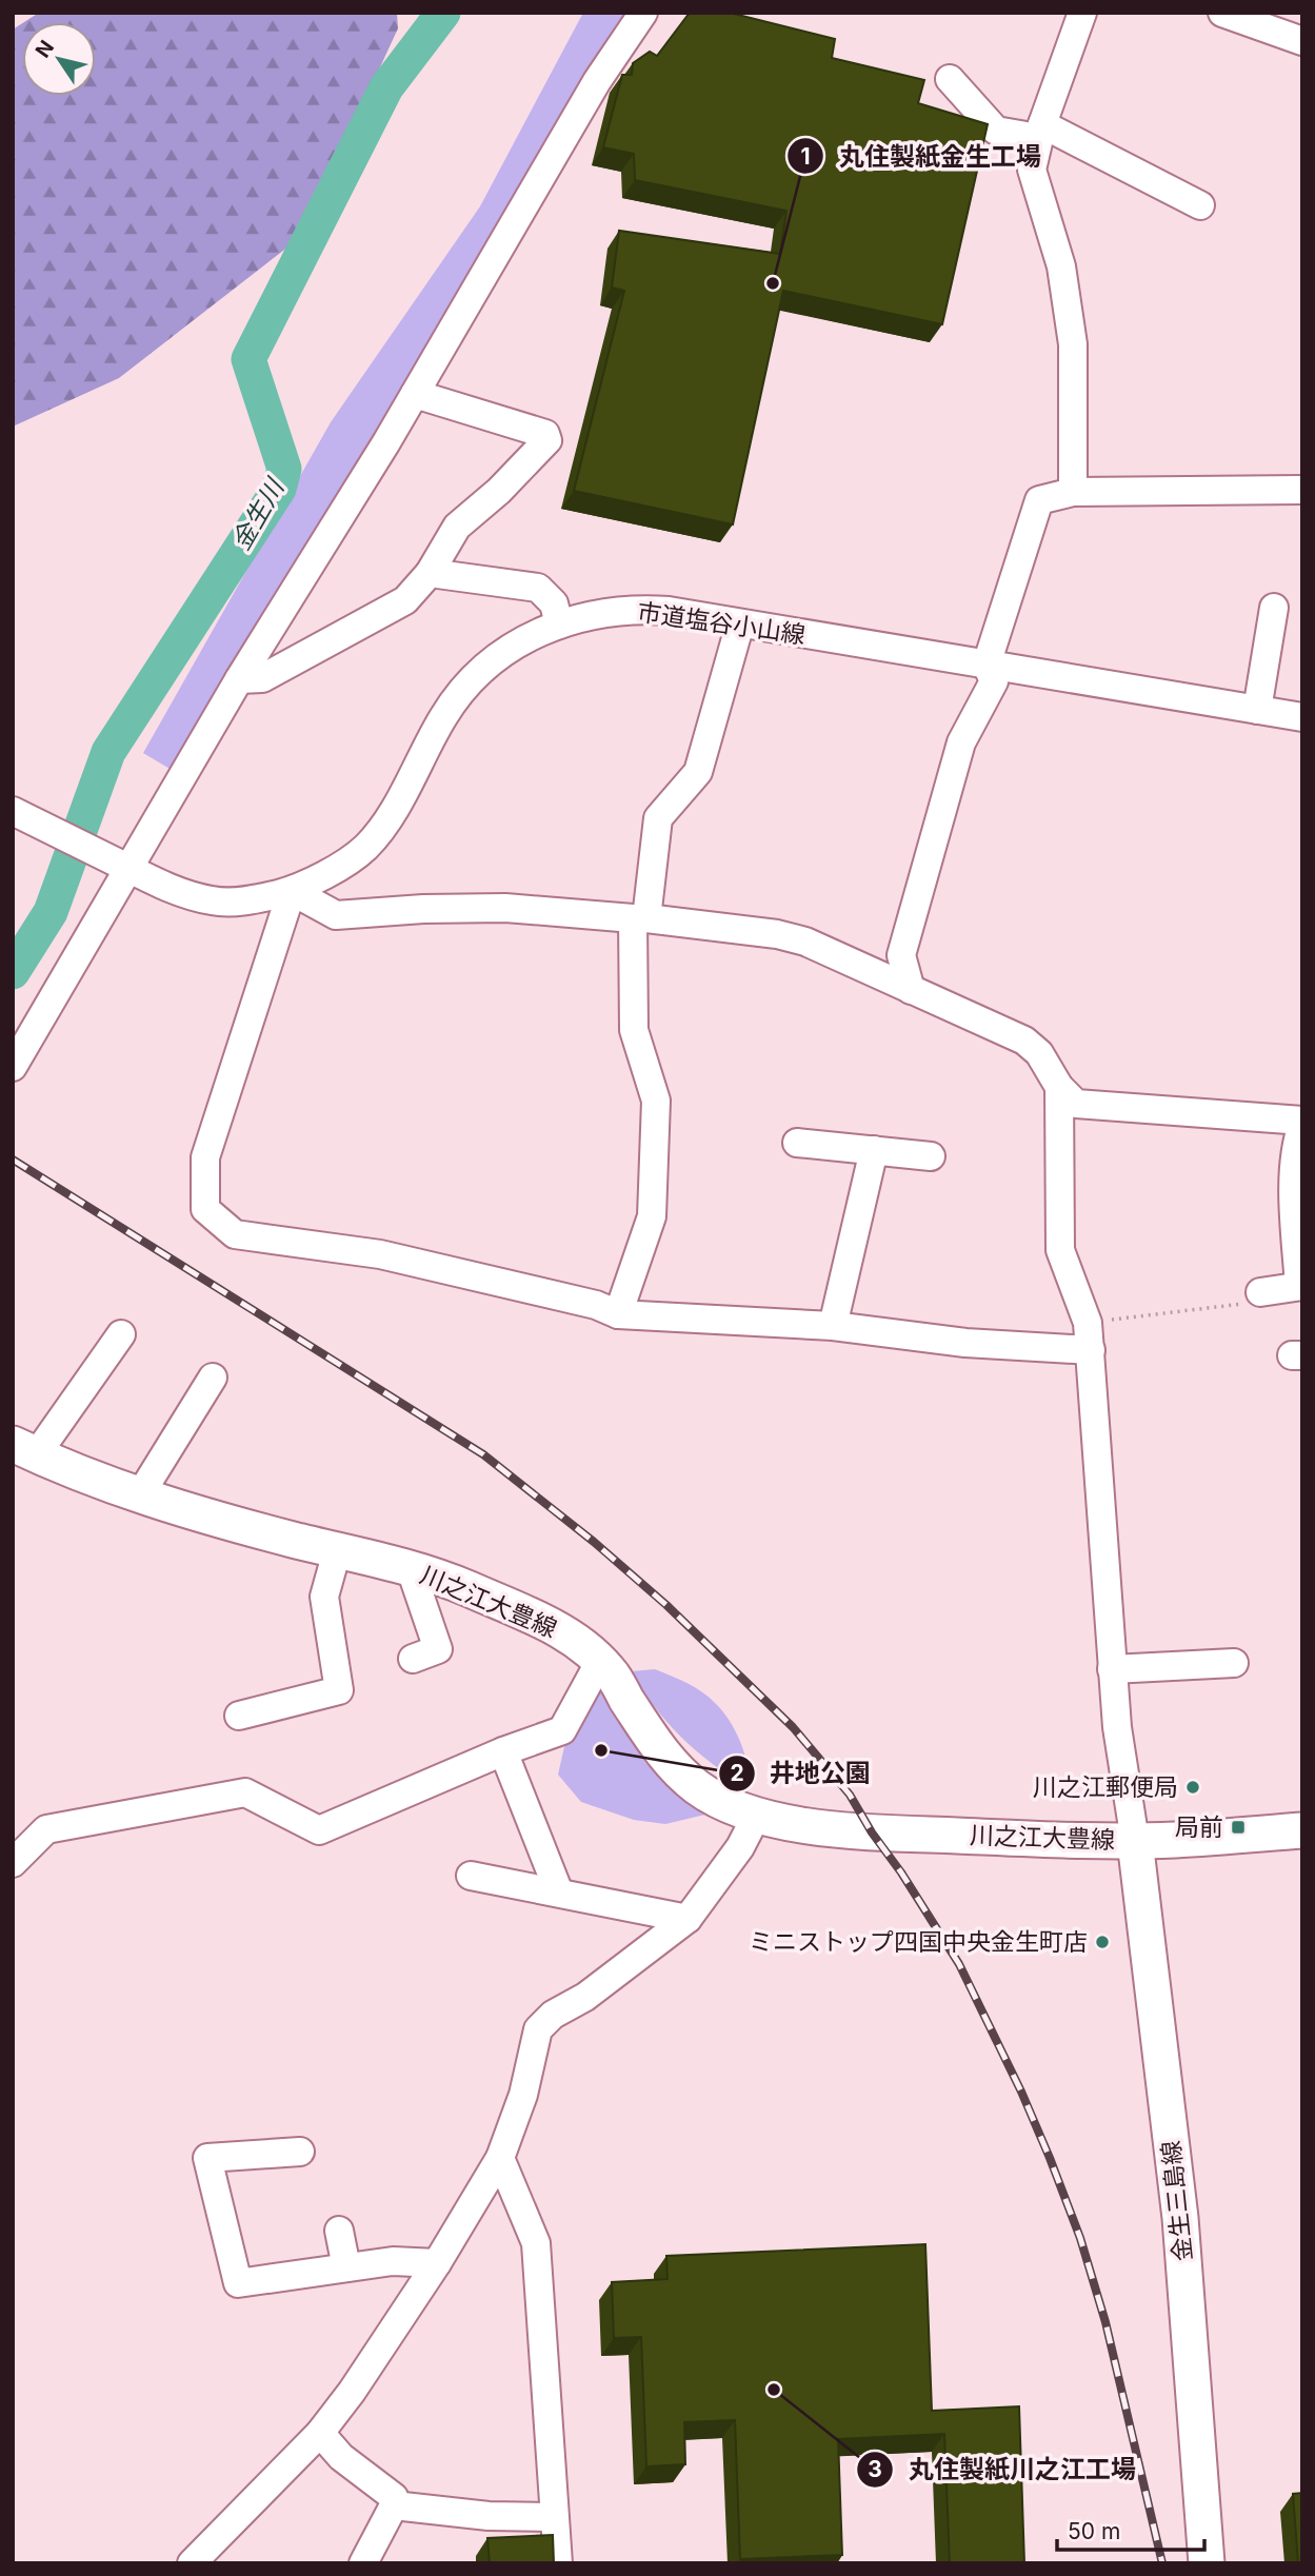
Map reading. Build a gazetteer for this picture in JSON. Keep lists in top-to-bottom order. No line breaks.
{"streets":{"main road":["川之江大豊線","金生三島線"],"street":["市道塩谷小山線"]},"crossings":[["川之江大豊線","金生三島線"]],"water":["金生川"],"places":{"other":["丸住製紙金生工場","井地公園","川之江郵便局","ミニストップ四国中央金生町店","丸住製紙川之江工場"],"transit":["局前"]},"scale_bar":"50 m","north":"top left"}
